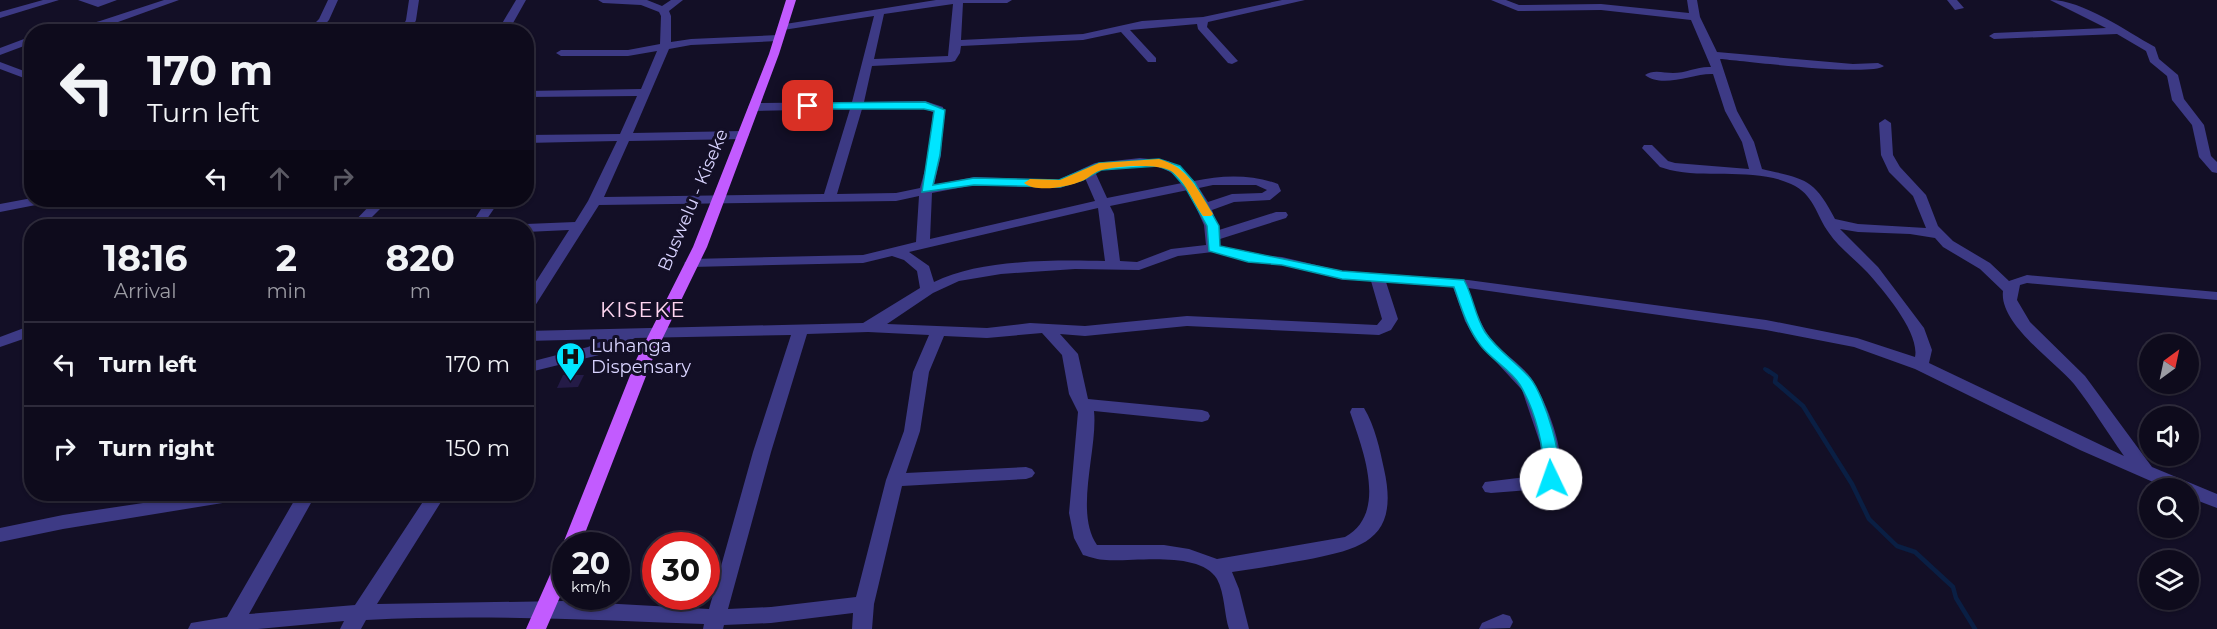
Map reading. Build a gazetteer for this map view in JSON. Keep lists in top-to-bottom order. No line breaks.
{"streets":{"main road":["Buswelu - Kiseke"]},"districts":["KISEKE"],"places":{"hospital":["Luhanga Dispensary"]},"north":"top right","page":{"turn":["170 m","Turn left"],"eta":["18:16","Arrival","2","min","820","m"],"list":[{"name":"Turn left","value":"170 m"},{"name":"Turn right","value":"150 m"}],"speed":"20 km/h","limit":"30"}}
